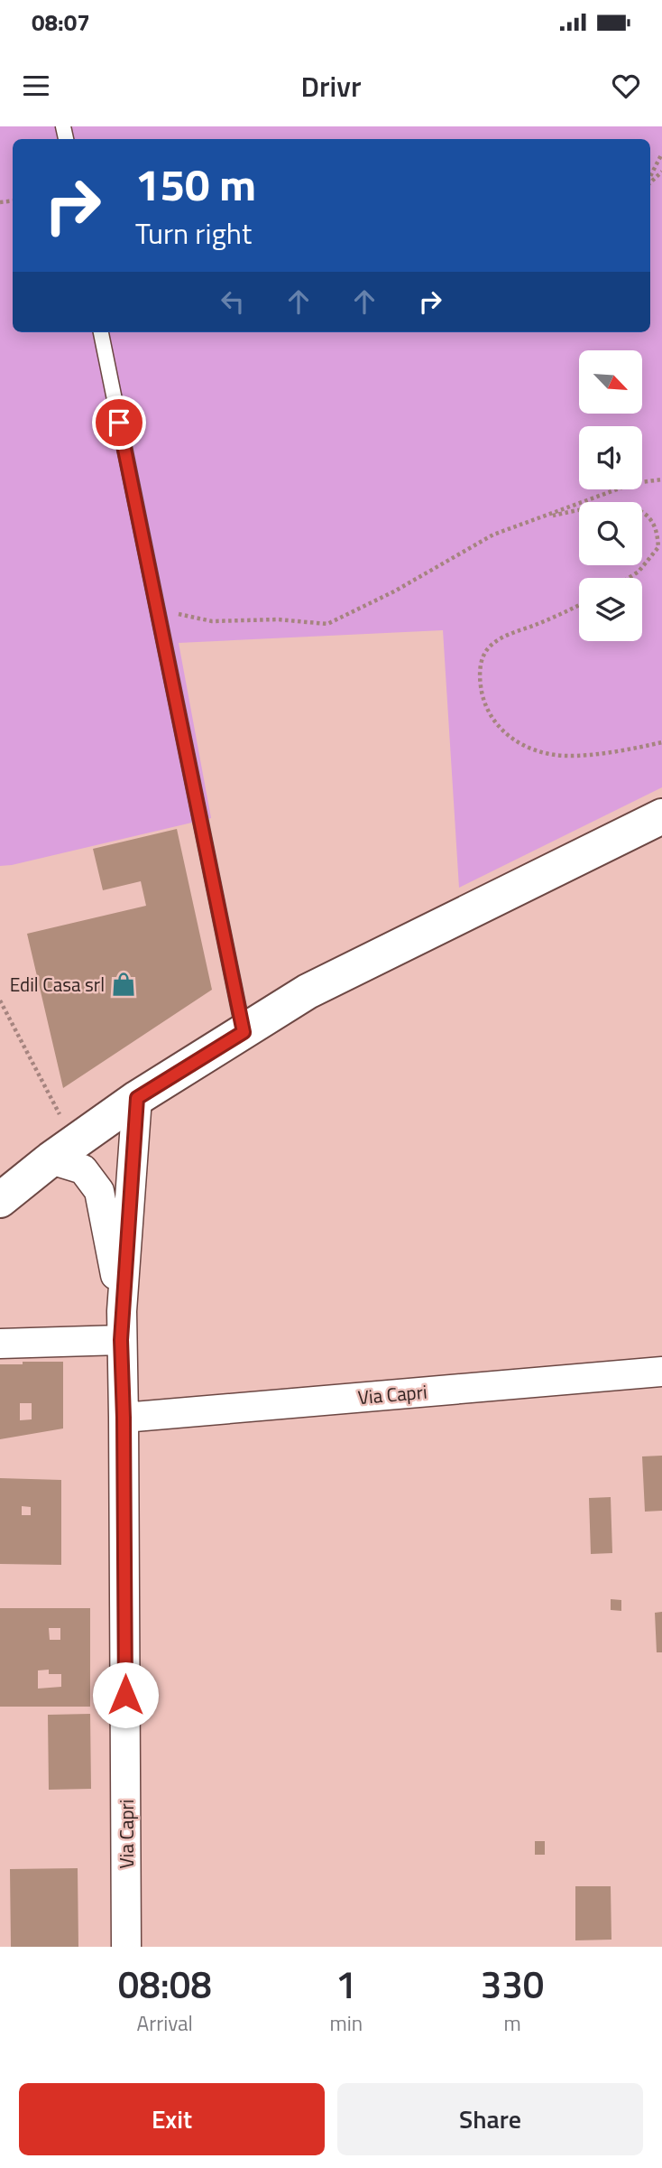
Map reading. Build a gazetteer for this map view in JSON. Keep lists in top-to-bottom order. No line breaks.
{"streets":{"street":["Via Capri"]},"places":{"shop":["Edil Casa srl"]},"north":"bottom right","page":{"status":"08:07","header":"Drivr","turn":["150 m","Turn right"],"eta":["08:08","Arrival","1","min","330","m"],"buttons":["Exit","Share"]}}
